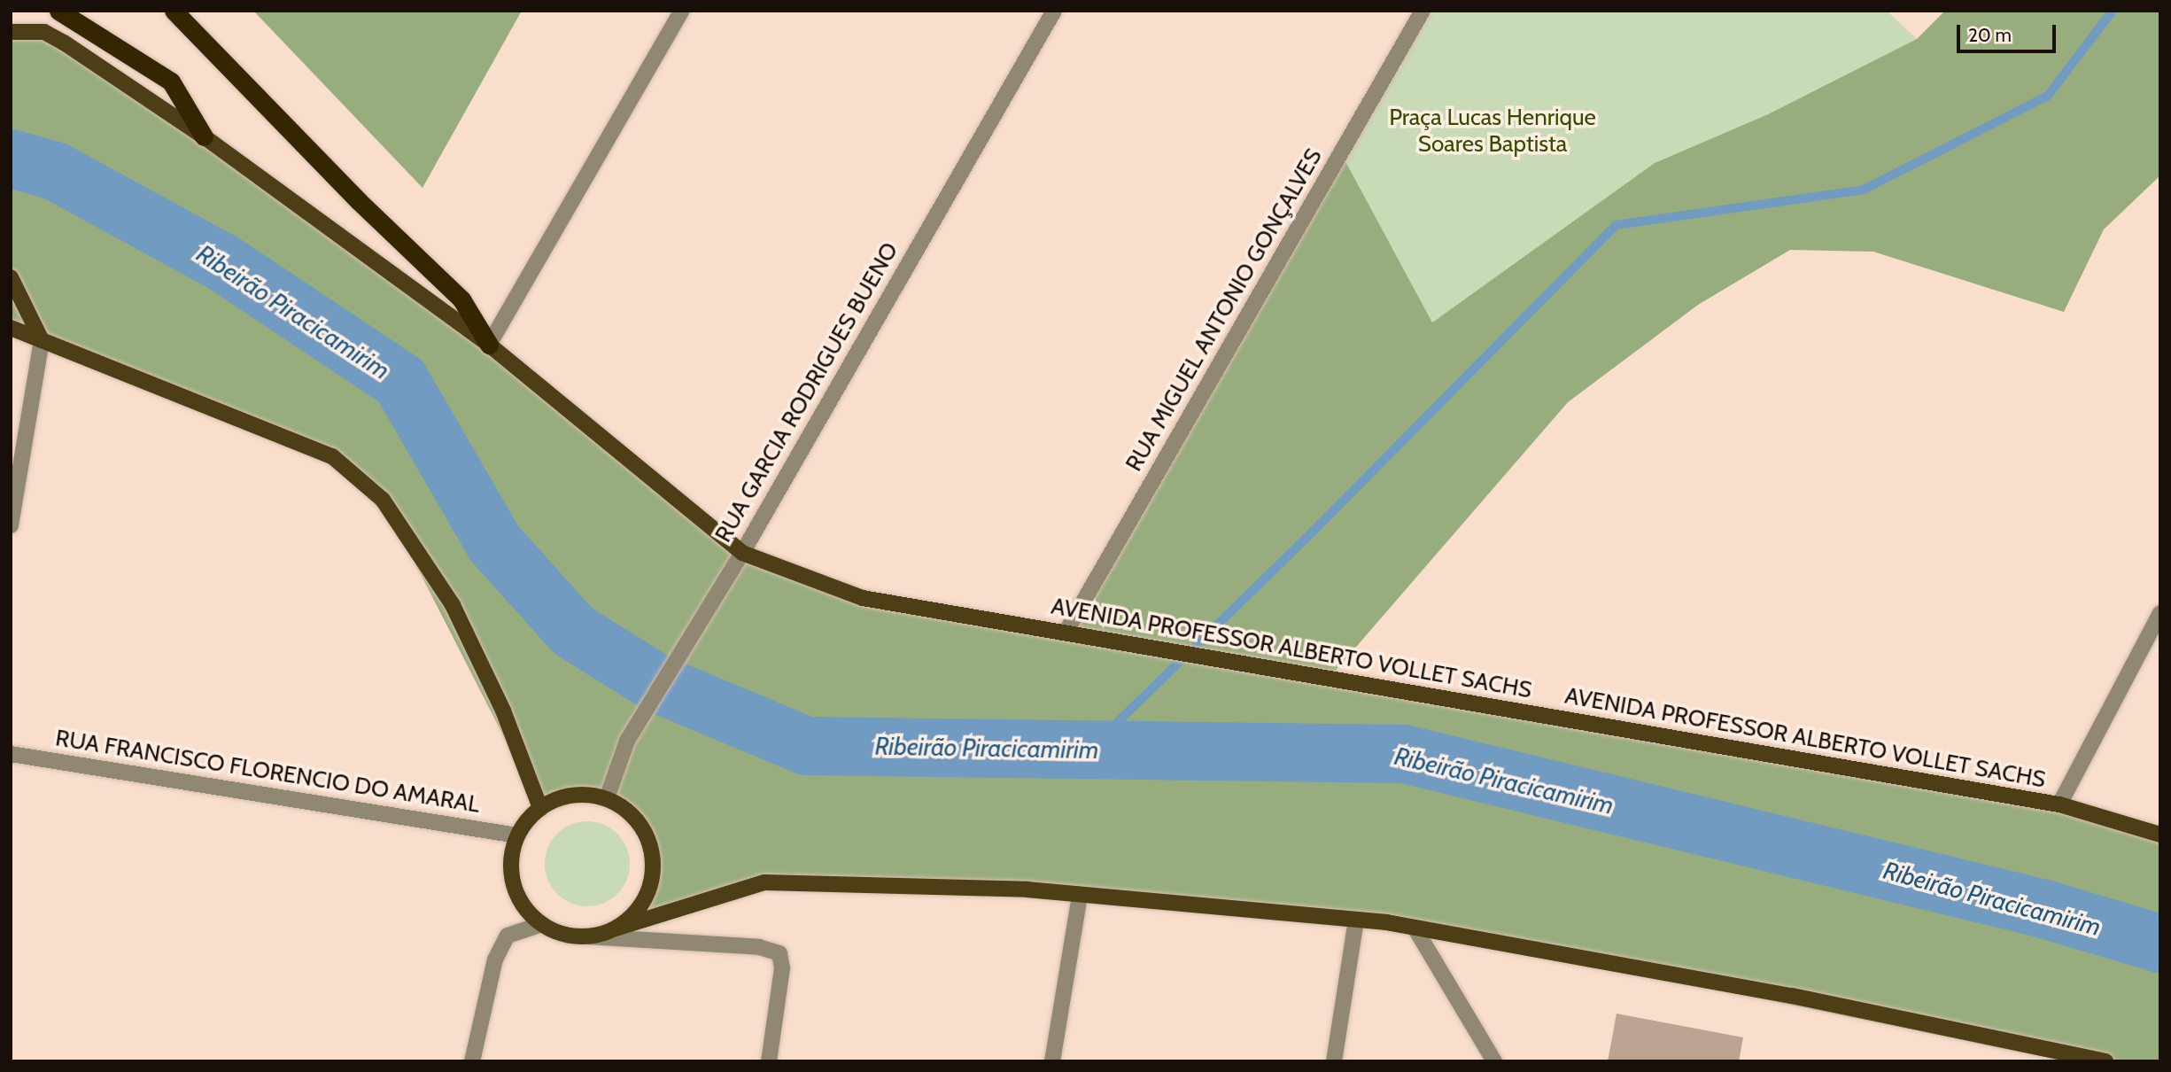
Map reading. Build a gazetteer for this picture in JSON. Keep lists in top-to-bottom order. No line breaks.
{"streets":{"main road":["AVENIDA PROFESSOR ALBERTO VOLLET SACHS"],"street":["RUA MIGUEL ANTONIO GONÇALVES","RUA GARCIA RODRIGUES BUENO","RUA FRANCISCO FLORENCIO DO AMARAL"]},"crossings":[["RUA MIGUEL ANTONIO GONÇALVES","AVENIDA PROFESSOR ALBERTO VOLLET SACHS"],["RUA GARCIA RODRIGUES BUENO","AVENIDA PROFESSOR ALBERTO VOLLET SACHS"],["RUA GARCIA RODRIGUES BUENO","RUA FRANCISCO FLORENCIO DO AMARAL"]],"water":["Ribeirão Piracicamirim"],"parks":["Praça Lucas Henrique Soares Baptista"],"scale_bar":"20 m"}
